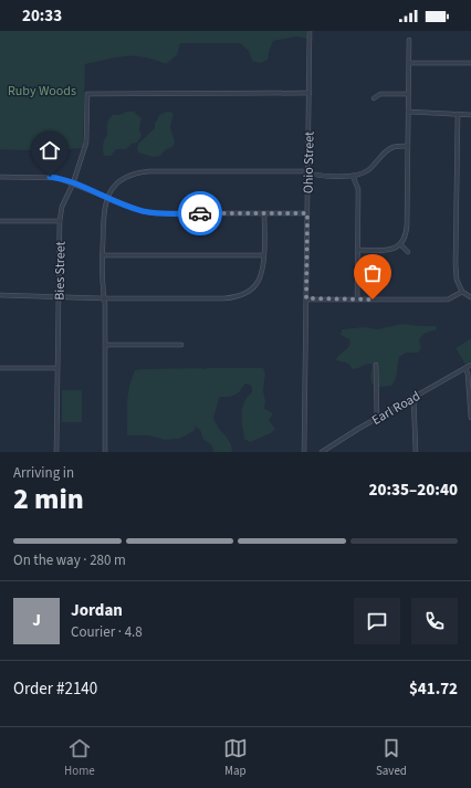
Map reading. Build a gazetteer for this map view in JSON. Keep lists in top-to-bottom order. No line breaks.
{"streets":{"street":["Ohio Street","Bies Street","Earl Road"]},"crossings":[["Ohio Street","Bies Street"]],"parks":["Ruby Woods"],"page":{"status":"20:33","heading":["2 min","Arriving in","20:35–20:40"],"panel":["Jordan","Courier · 4.8","Order #2140","$41.72"],"bar":"On the way · 280 m","round":"J","tabs":["Home","Map","Saved"]}}
